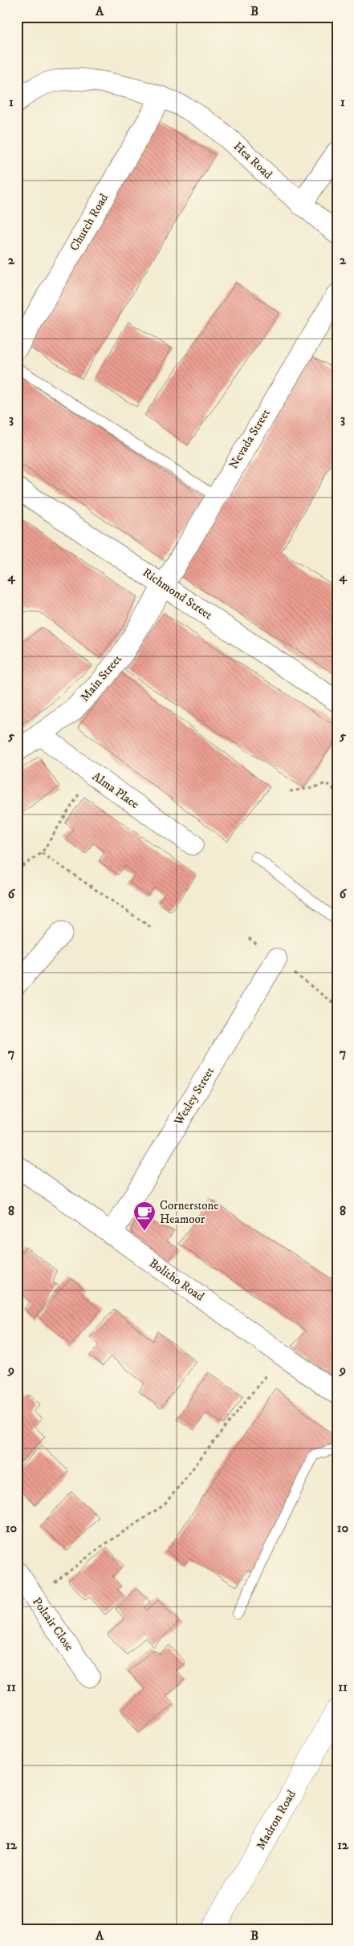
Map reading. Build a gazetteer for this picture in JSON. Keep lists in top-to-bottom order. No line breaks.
{"streets":{"main road":["Madron Road"],"street":["Hea Road","Church Road","Nevada Street","Richmond Street","Main Street","Alma Place","Wesley Street","Bolitho Road","Poltair Close"]},"crossings":[["Hea Road","Church Road"],["Nevada Street","Richmond Street"],["Nevada Street","Main Street"],["Richmond Street","Main Street"],["Main Street","Alma Place"],["Wesley Street","Bolitho Road"]],"places":{"cafe":["Cornerstone Heamoor"]},"grid":{"columns":["A","B"],"rows":["1","2","3","4","5","6","7","8","9","10","11","12"]}}
